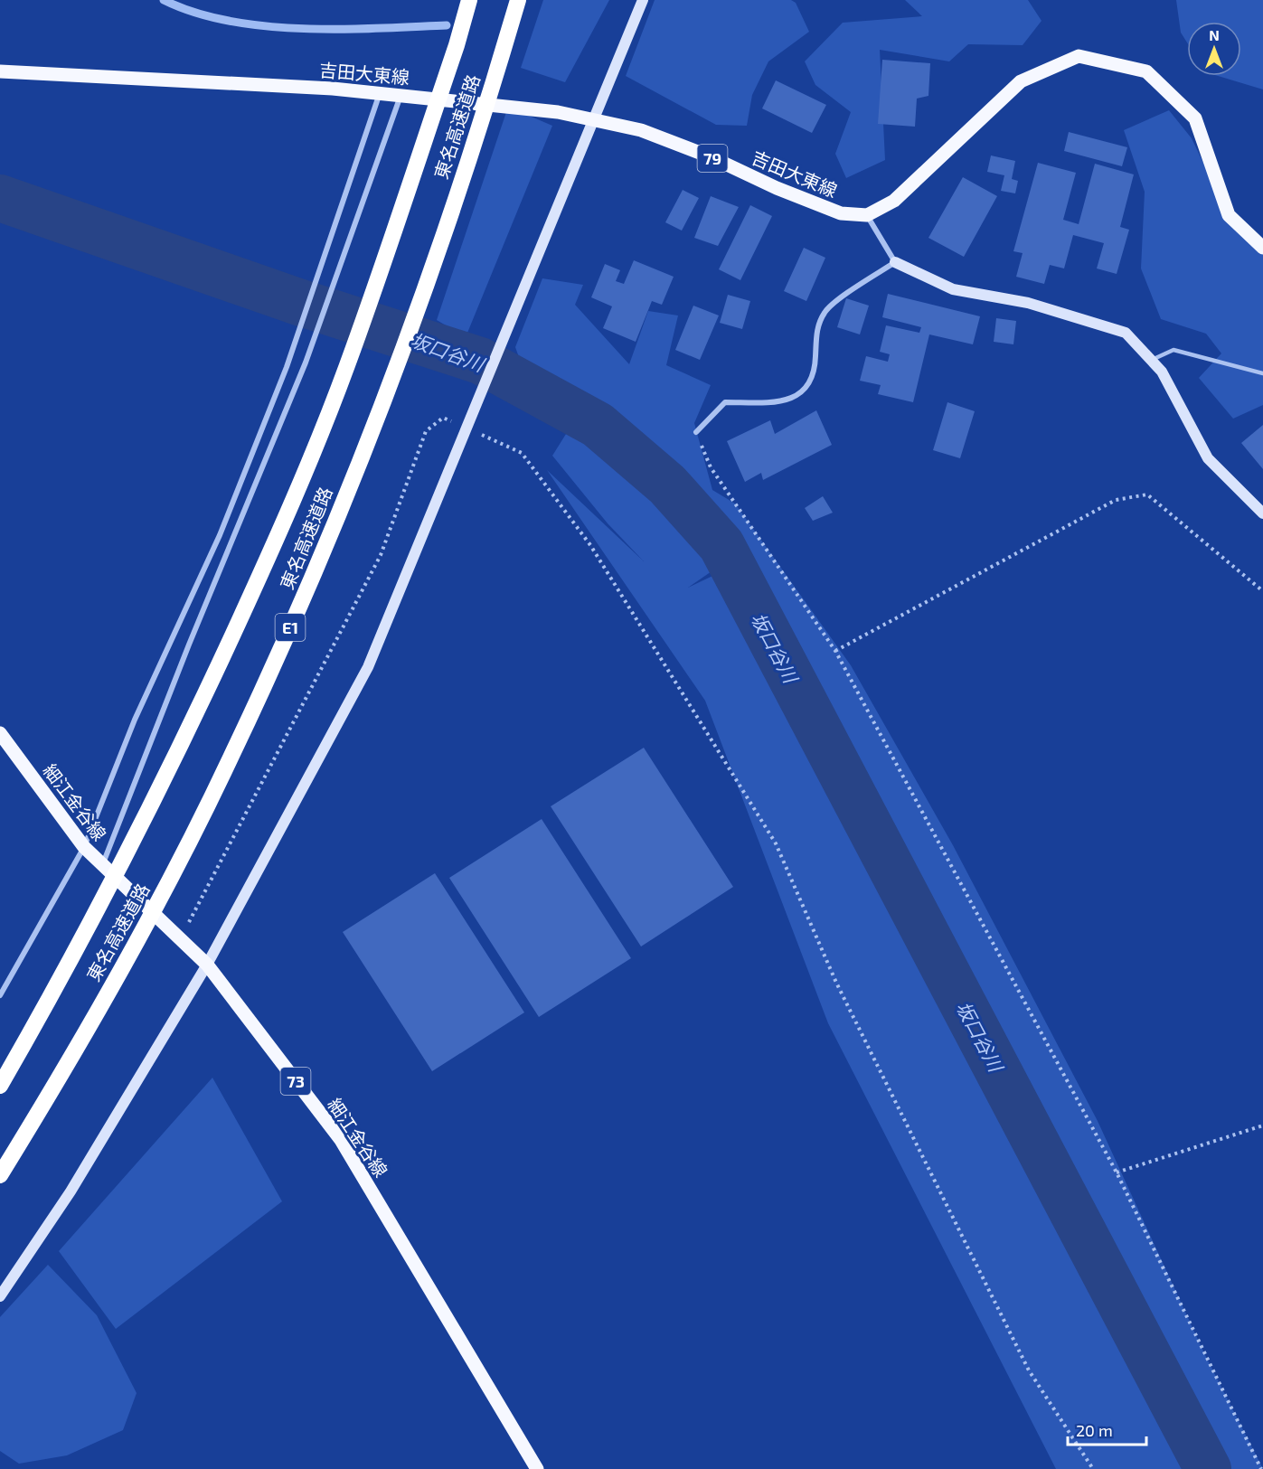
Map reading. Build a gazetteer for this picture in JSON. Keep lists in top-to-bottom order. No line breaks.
{"streets":{"highway":["東名高速道路","E1"],"main road":["吉田大東線","79","細江金谷線","73"]},"water":["坂口谷川"],"scale_bar":"20 m","north":"top"}
